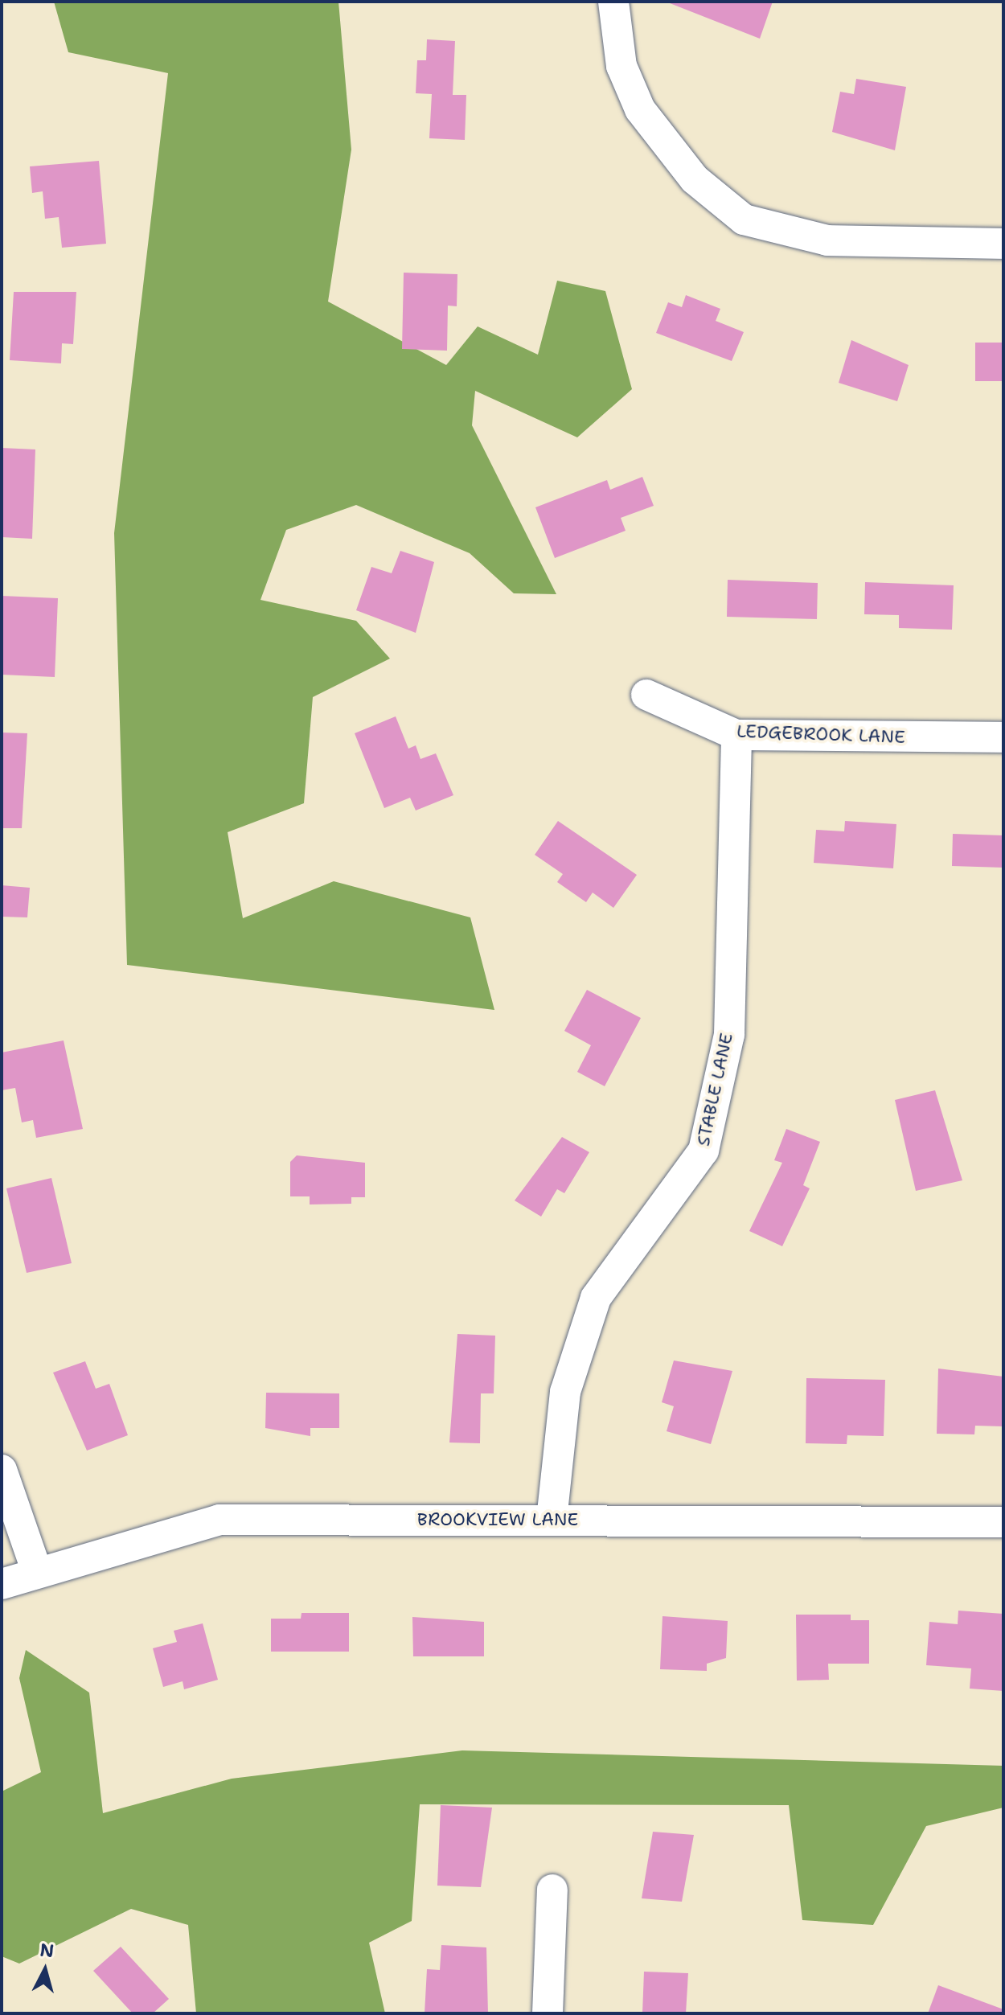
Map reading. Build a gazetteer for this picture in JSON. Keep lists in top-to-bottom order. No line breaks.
{"streets":{"street":["LEDGEBROOK LANE","STABLE LANE","BROOKVIEW LANE"]},"crossings":[["LEDGEBROOK LANE","STABLE LANE"],["STABLE LANE","BROOKVIEW LANE"]],"north":"top"}
